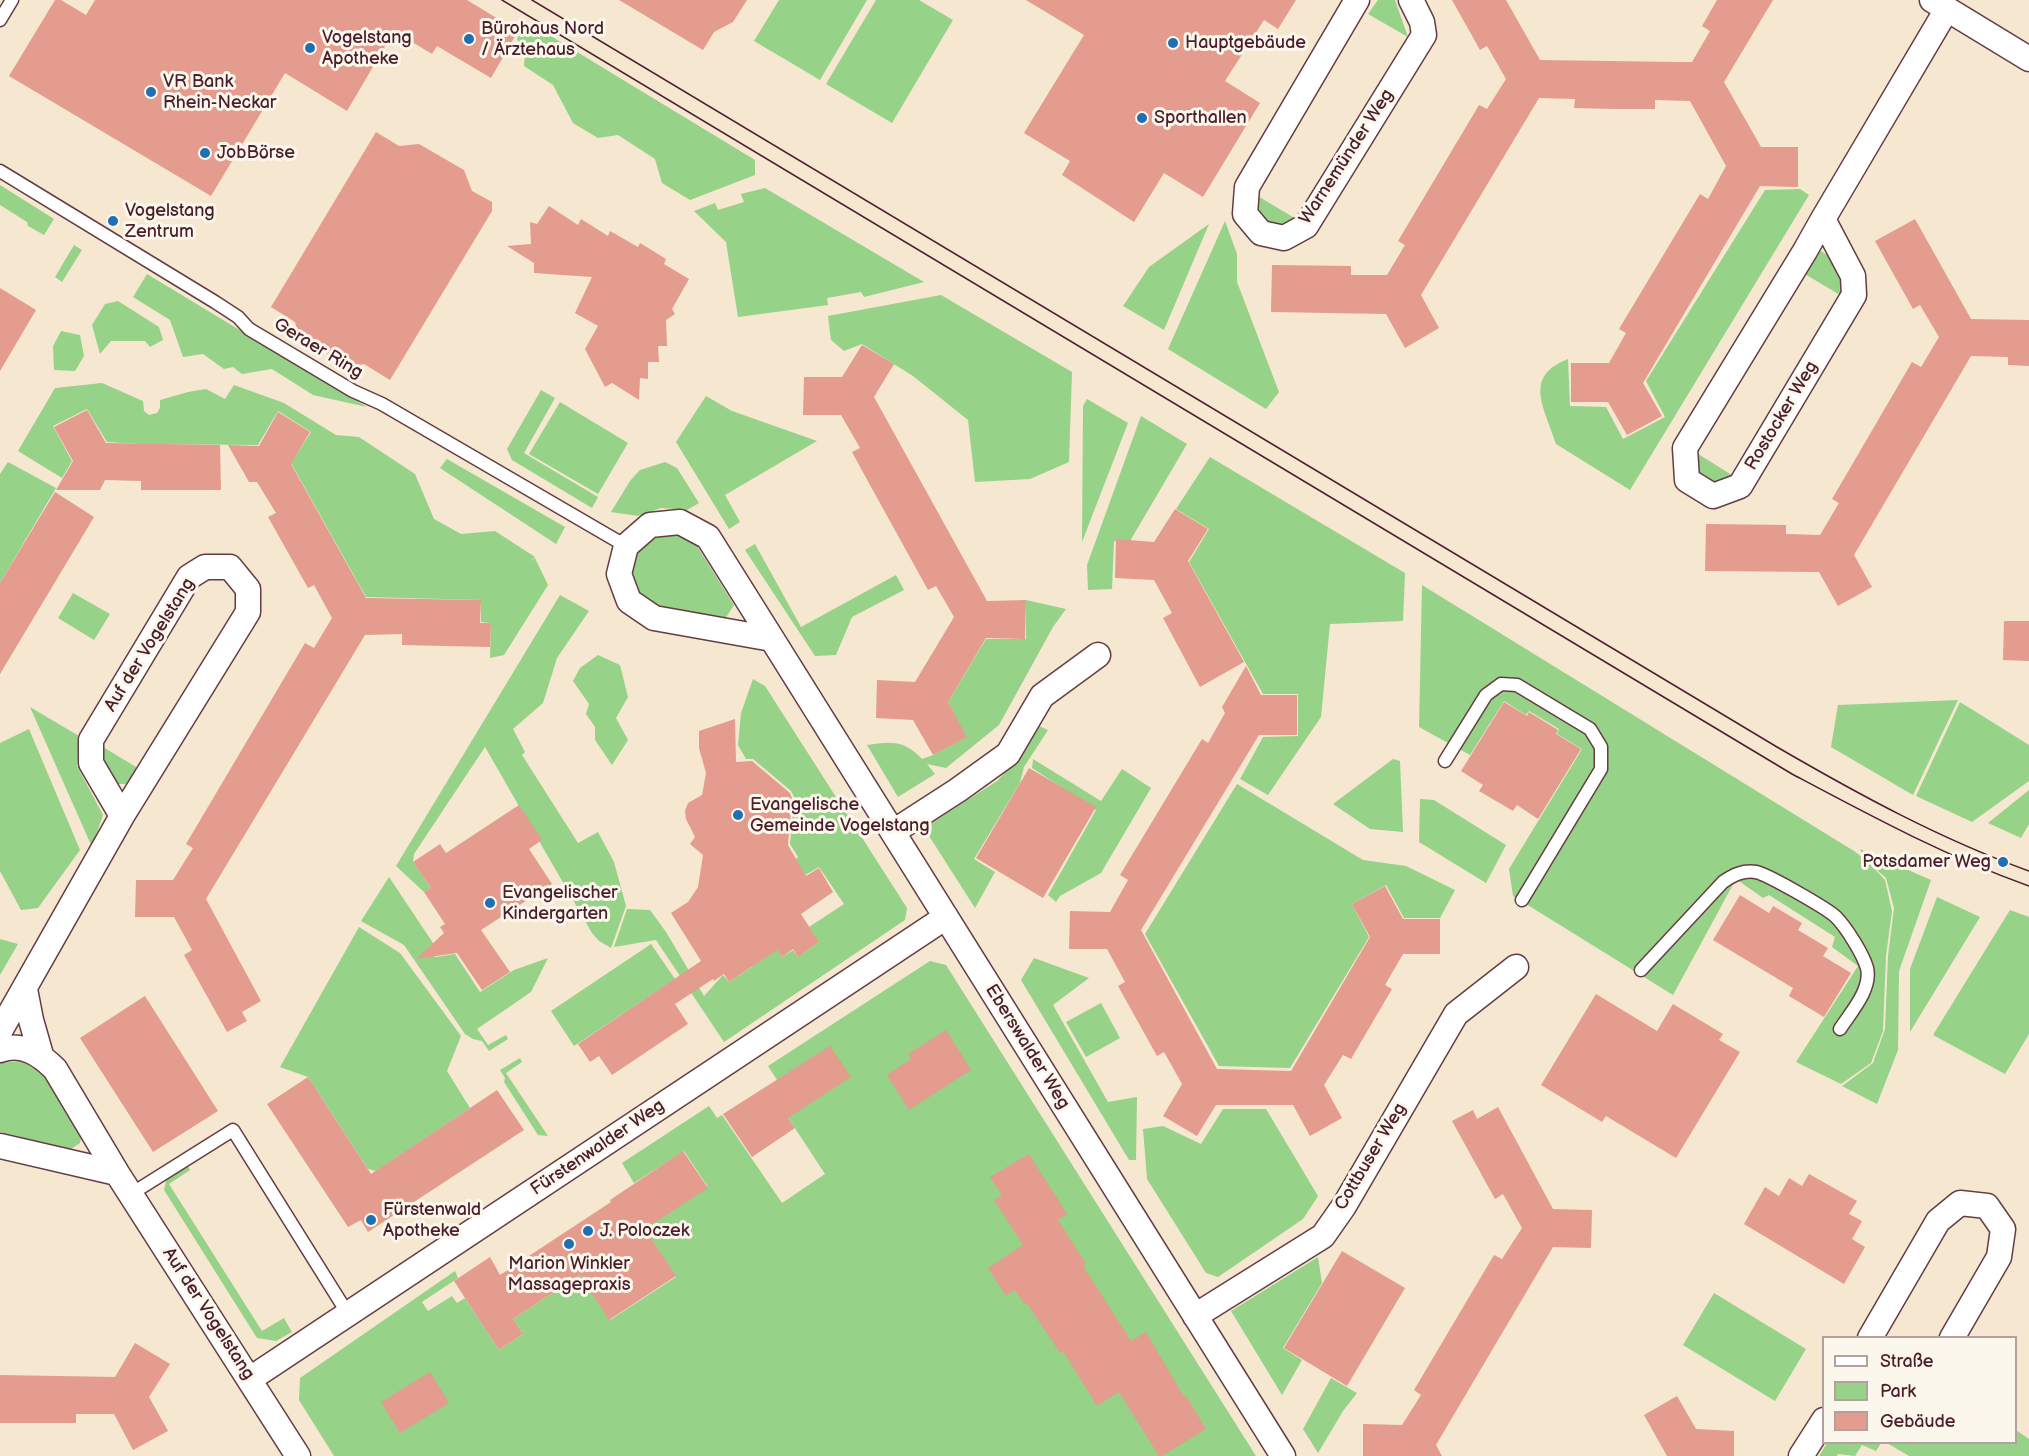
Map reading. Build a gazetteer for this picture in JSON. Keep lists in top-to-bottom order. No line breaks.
{"streets":{"street":["Warnemünder Weg","Rostocker Weg","Auf der Vogelstang","Eberswalder Weg","Fürstenwalder Weg","Cottbuser Weg"],"lane":["Geraer Ring"]},"crossings":[["Geraer Ring","Eberswalder Weg"],["Auf der Vogelstang","Fürstenwalder Weg"],["Eberswalder Weg","Fürstenwalder Weg"],["Eberswalder Weg","Cottbuser Weg"]],"places":["Bürohaus Nord / Ärztehaus","Hauptgebäude","Vogelstang Apotheke","VR Bank Rhein-Neckar","Sporthallen","JobBörse","Vogelstang Zentrum","Evangelische Gemeinde Vogelstang","Potsdamer Weg","Evangelischer Kindergarten","Fürstenwald Apotheke","J. Poloczek","Marion Winkler Massagepraxis"],"legend":["Straße","Park","Gebäude"]}
